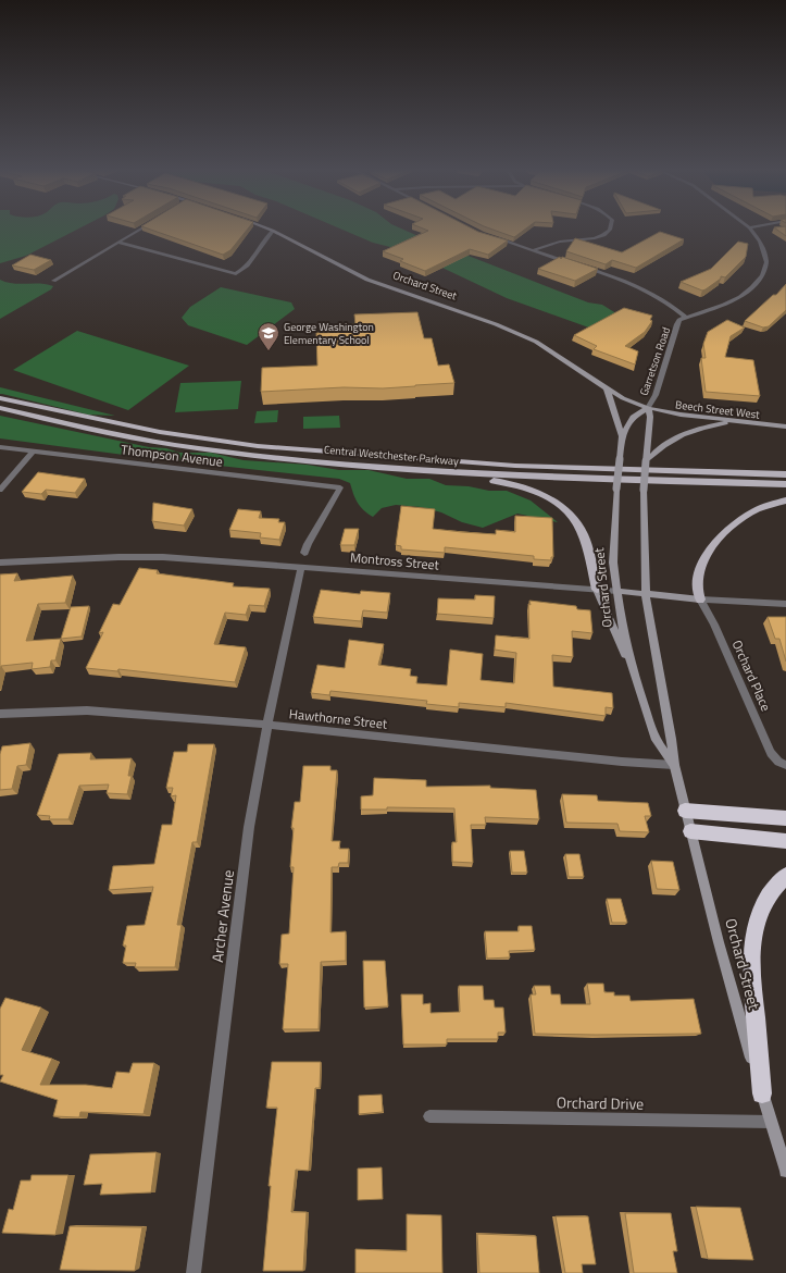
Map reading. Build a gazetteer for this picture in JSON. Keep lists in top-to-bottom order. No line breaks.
{"streets":{"main road":["Central Westchester Parkway"],"street":["Orchard Street","Garretson Road","Beech Street West","Thompson Avenue","Montross Street","Orchard Place","Hawthorne Street","Archer Avenue","Orchard Drive"]},"crossings":[["Orchard Street","Garretson Road"],["Orchard Street","Beech Street West"],["Orchard Street","Montross Street"],["Orchard Street","Hawthorne Street"],["Orchard Street","Orchard Drive"],["Garretson Road","Beech Street West"],["Montross Street","Orchard Place"],["Montross Street","Archer Avenue"],["Hawthorne Street","Archer Avenue"]],"places":{"school or university":["George Washington Elementary School"]}}
